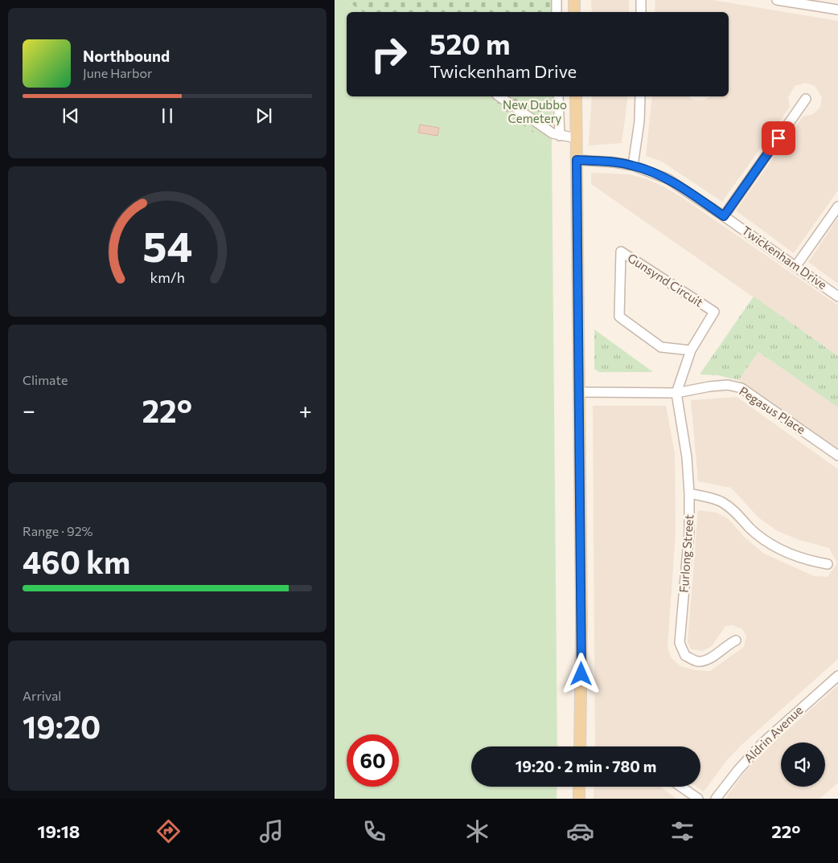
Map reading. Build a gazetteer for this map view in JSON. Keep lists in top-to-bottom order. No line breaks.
{"streets":{"street":["Twickenham Drive","Gunsynd Circuit","Pegasus Place","Furlong Street","Aldrin Avenue"]},"crossings":[["Gunsynd Circuit","Pegasus Place"],["Gunsynd Circuit","Furlong Street"],["Pegasus Place","Furlong Street"]],"parks":["New Dubbo Cemetery"],"page":{"turn":["520 m","Twickenham Drive"],"song":["Northbound","June Harbor"],"tile":["Climate",["Range · 92%","460 km"],["Arrival","19:20"]],"heat":["−","22°","+"],"limit":"60","trip":"19:20 · 2 min · 780 m","tabs":["19:18","22°"],"gauge":["54","km/h"]}}
